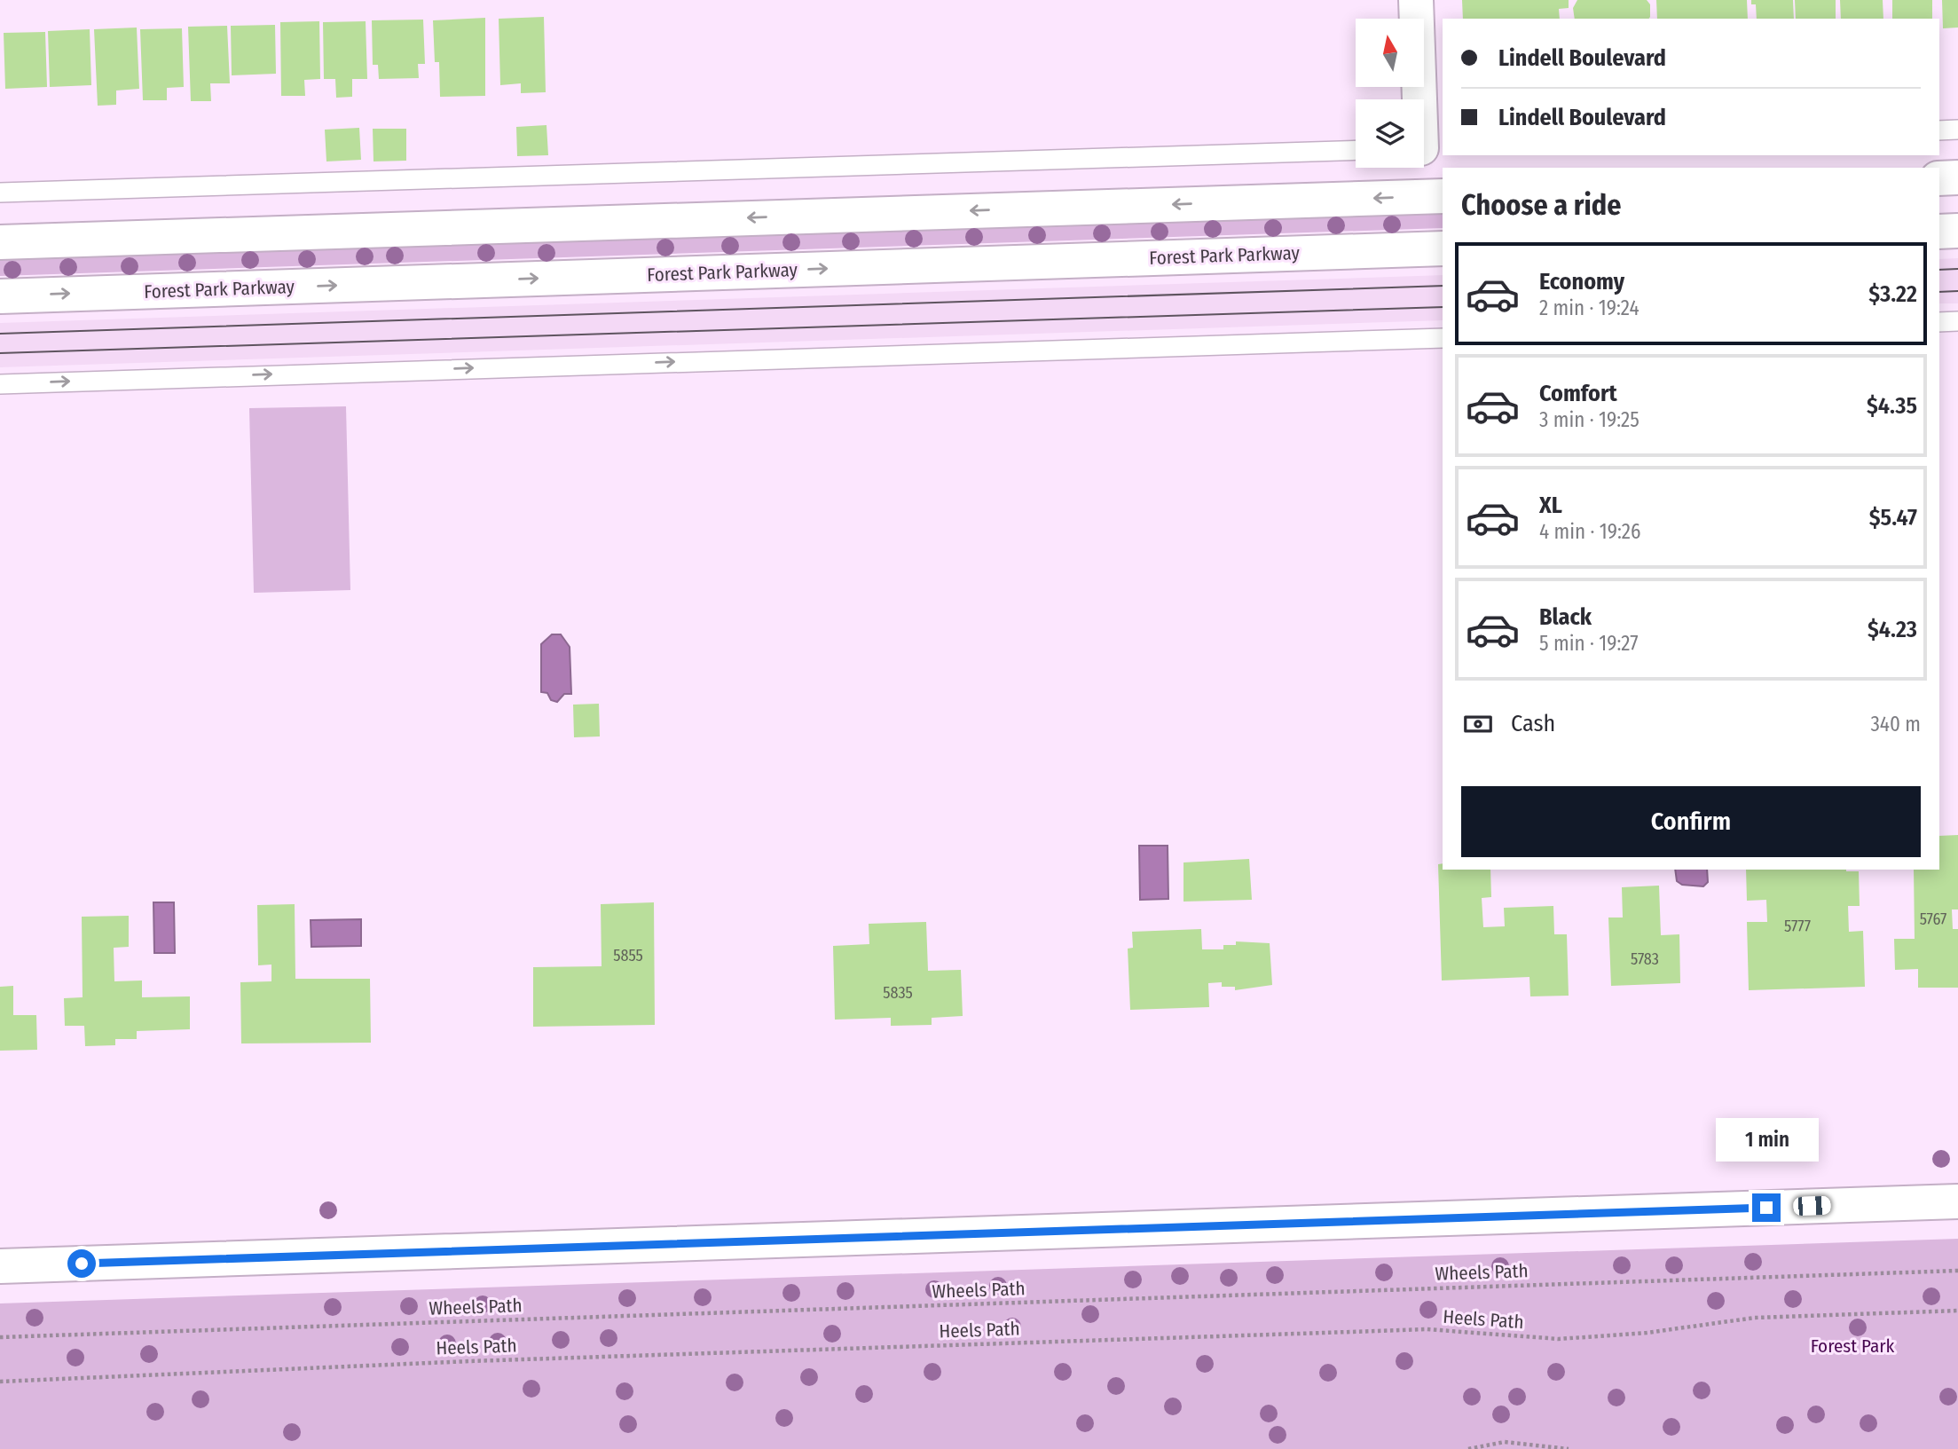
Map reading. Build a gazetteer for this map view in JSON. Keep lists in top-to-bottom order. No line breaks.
{"streets":{"main road":["Forest Park Parkway"],"path":["Wheels Path","Heels Path"]},"parks":["Forest Park"],"house_numbers":["5767","5777","5855","5783","5835"],"north":"top","page":{"banner":["Lindell Boulevard","Lindell Boulevard"],"heading":"Choose a ride","list":[{"name":"Economy","note":"2 min · 19:24","value":"$3.22"},{"name":"Comfort","note":"3 min · 19:25","value":"$4.35"},{"name":"XL","note":"4 min · 19:26","value":"$5.47"},{"name":"Black","note":"5 min · 19:27","value":"$4.23"}],"pay":["Cash","340 m"],"buttons":"Confirm","bubble":"1 min"}}
